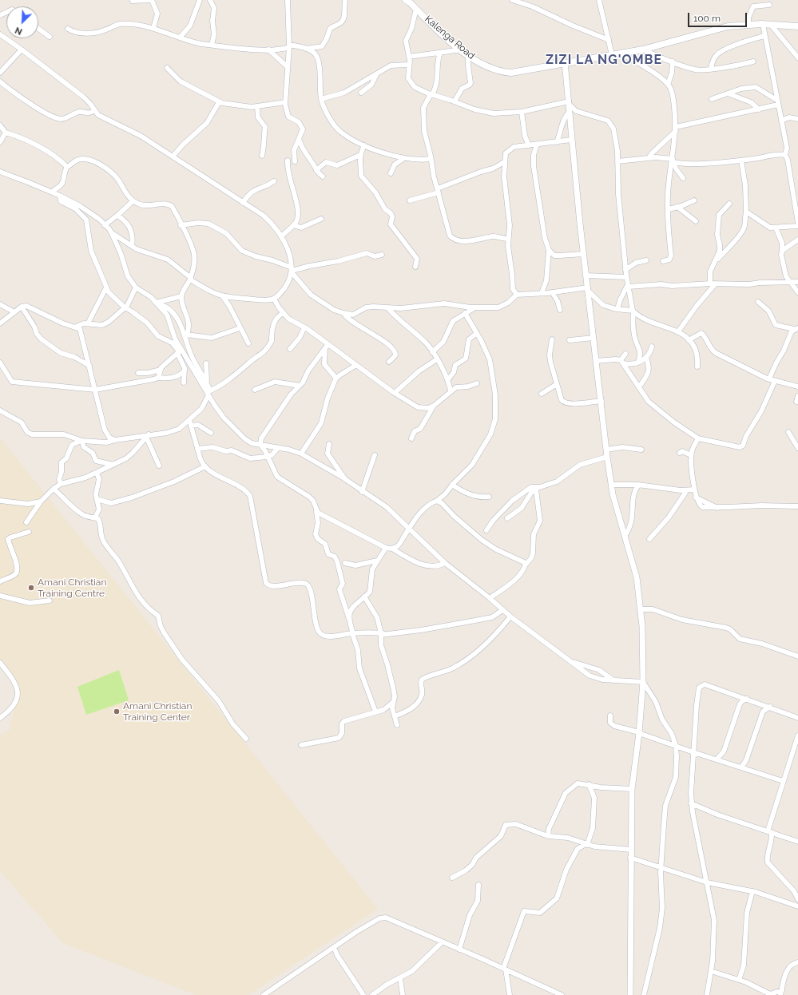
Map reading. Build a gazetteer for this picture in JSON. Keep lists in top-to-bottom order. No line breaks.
{"streets":{"main road":["Kalenga Road"]},"districts":["ZIZI LA NG'OMBE"],"places":["Amani Christian Training Centre","Amani Christian Training Center"],"scale_bar":"100 m","north":"bottom left"}
